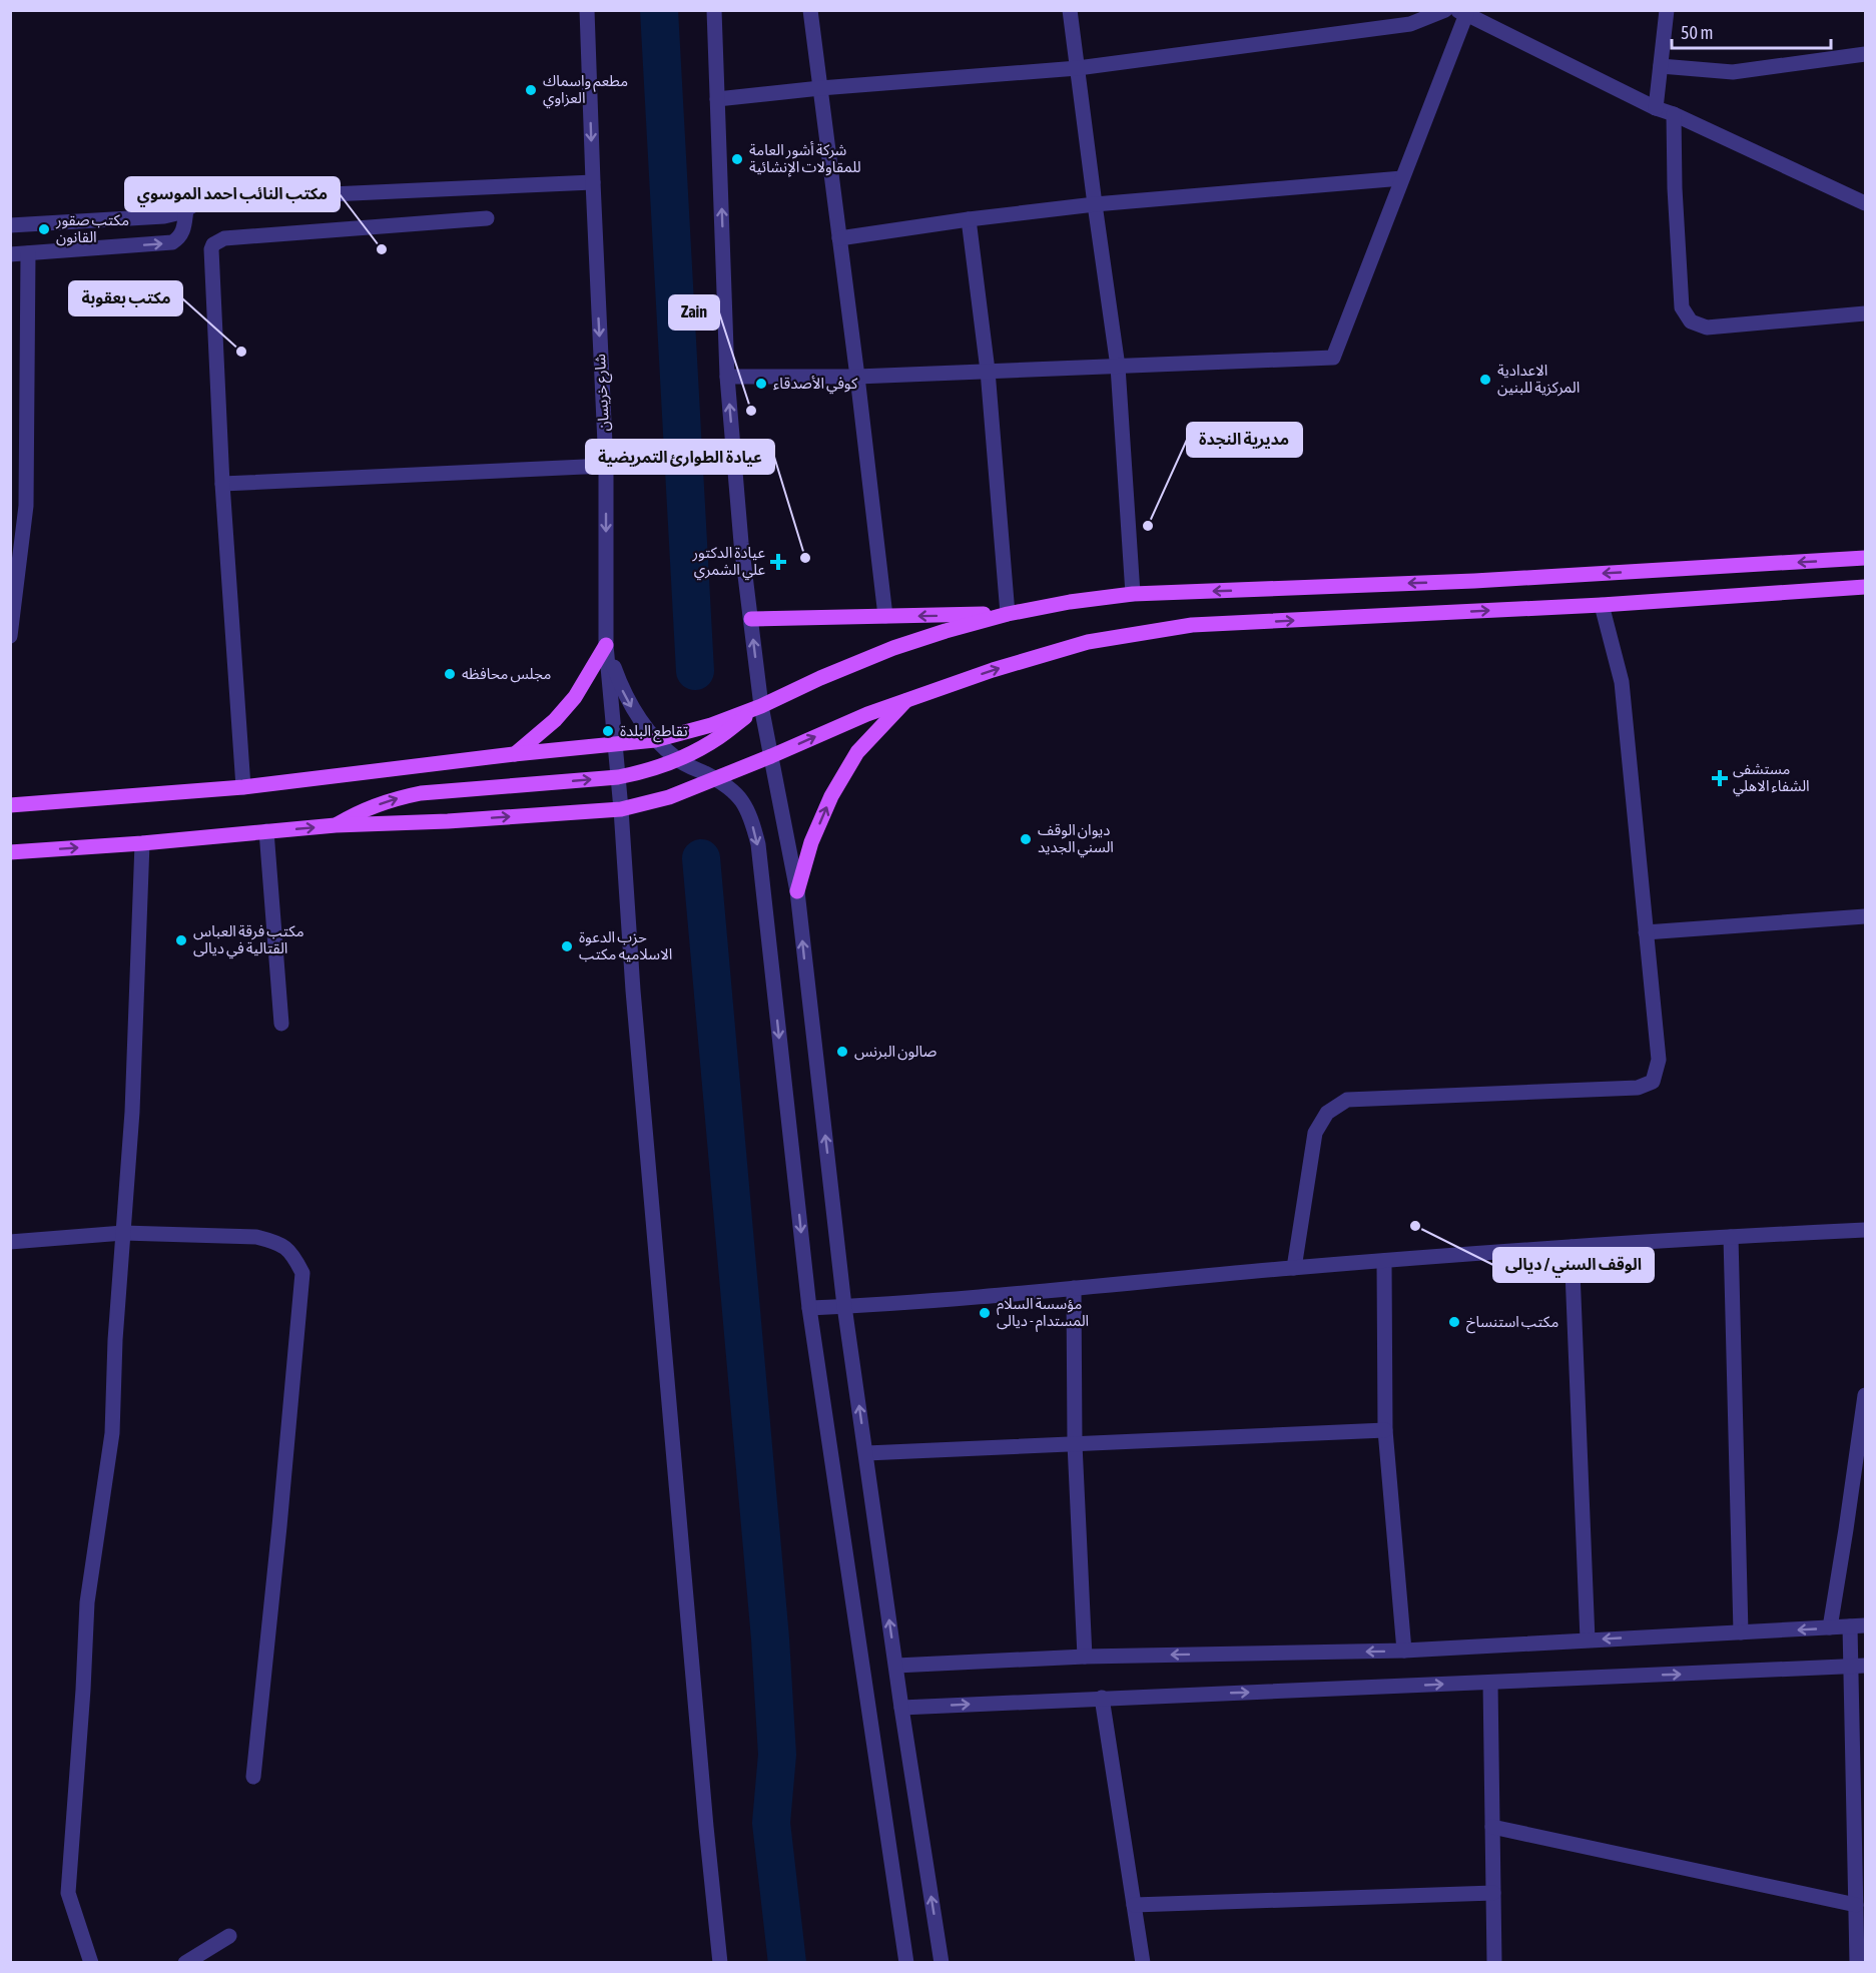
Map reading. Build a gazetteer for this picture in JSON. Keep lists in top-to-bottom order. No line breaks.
{"streets":{"street":["شارع خريسان"]},"places":{"other":["مطعم واسماك العزاوي","شركة أشور العامة للمقاولات الإنشائية","مكتب صقور القانون","مكتب النائب احمد الموسوي","مكتب بعقوبة","الاعدادية المركزية للبنين","كوفي الأصدقاء","Zain","مديرية النجدة","عيادة الطوارئ التمريضية","مجلس محافظه","تقاطع البلدة","ديوان الوقف السني الجديد","مكتب فرقة العباس القتالية في ديالى","حزب الدعوة الاسلاميه مكتب","صالون البرنس","الوقف السني / ديالى","مؤسسة السلام المستدام - ديالى","مكتب استنساخ"],"health":["عيادة الدكتور علي الشمري","مستشفى الشفاء الاهلي"]},"scale_bar":"50 m"}
